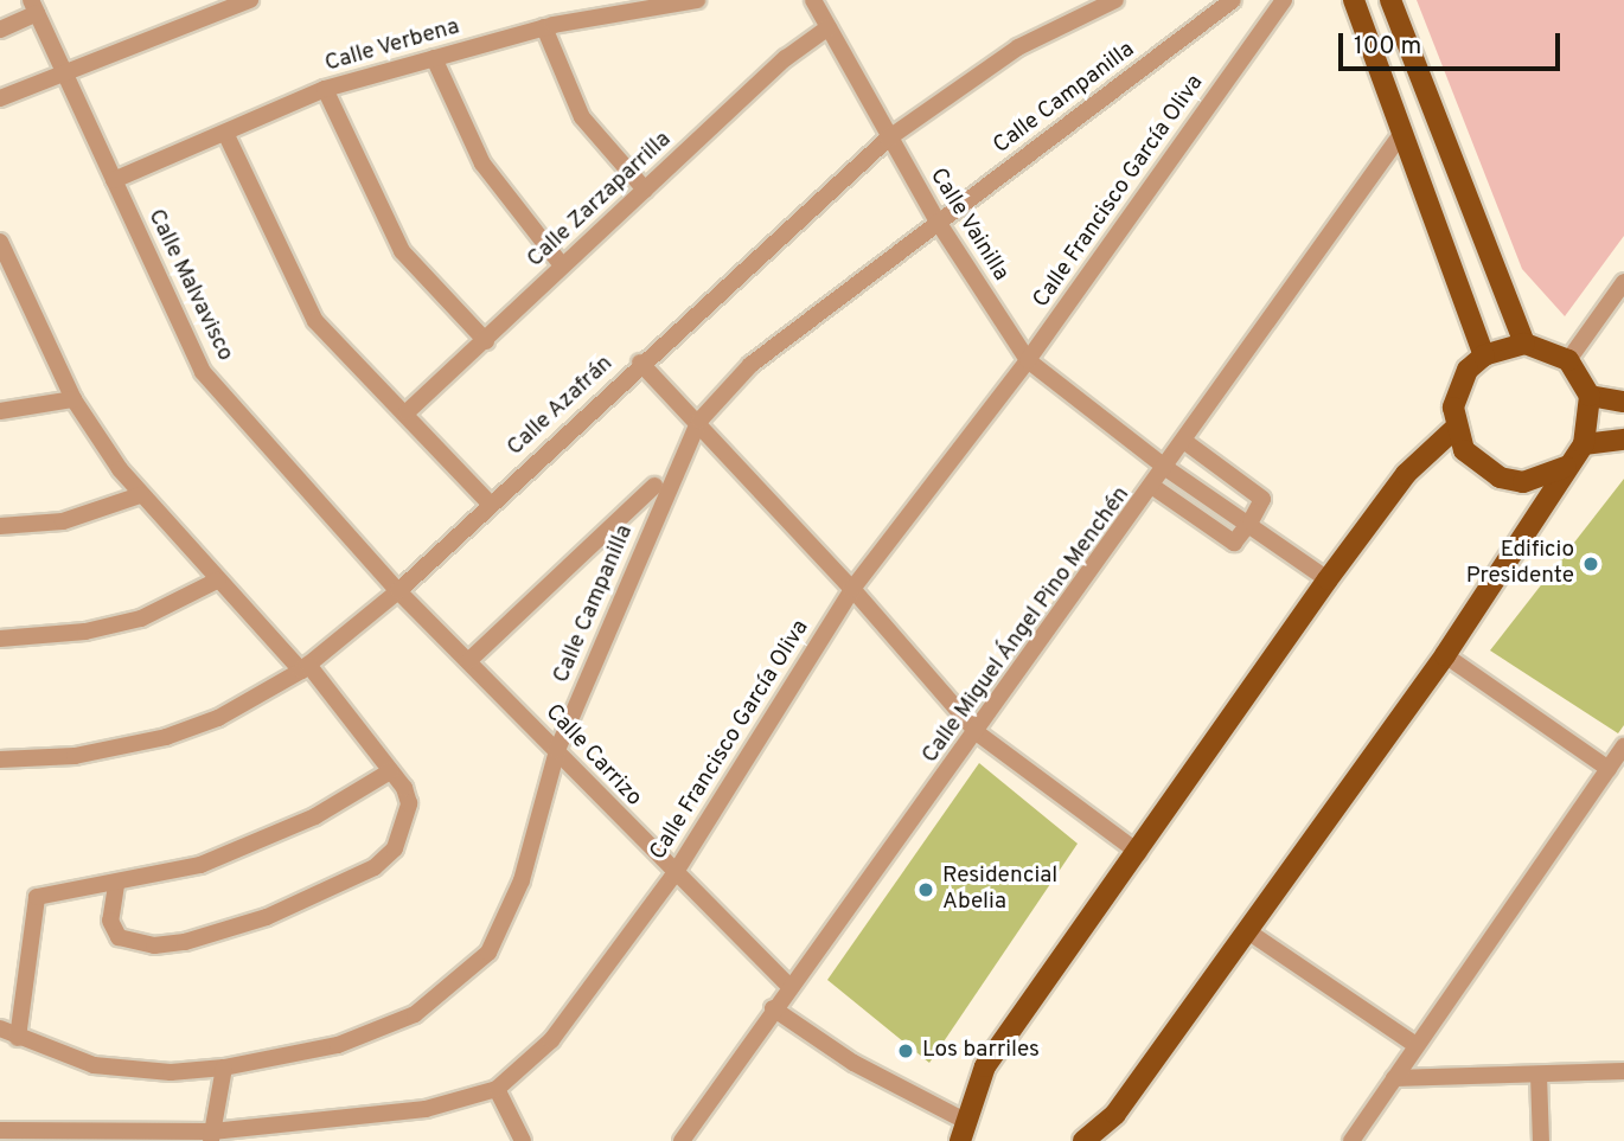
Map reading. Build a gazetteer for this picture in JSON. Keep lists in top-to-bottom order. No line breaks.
{"streets":{"street":["Calle Verbena","Calle Campanilla","Calle Francisco García Oliva","Calle Zarzaparrilla","Calle Vainilla","Calle Malvavisco","Calle Azafrán","Calle Miguel Ángel Pino Menchén","Calle Carrizo"]},"crossings":[["Calle Verbena","Calle Malvavisco"],["Calle Campanilla","Calle Vainilla"],["Calle Campanilla","Calle Carrizo"],["Calle Francisco García Oliva","Calle Vainilla"],["Calle Francisco García Oliva","Calle Carrizo"],["Calle Zarzaparrilla","Calle Vainilla"],["Calle Vainilla","Calle Azafrán"],["Calle Vainilla","Calle Miguel Ángel Pino Menchén"],["Calle Malvavisco","Calle Azafrán"],["Calle Malvavisco","Calle Carrizo"],["Calle Azafrán","Calle Carrizo"],["Calle Miguel Ángel Pino Menchén","Calle Carrizo"]],"places":["Edificio Presidente","Residencial Abelia","Los barriles"],"scale_bar":"100 m"}
